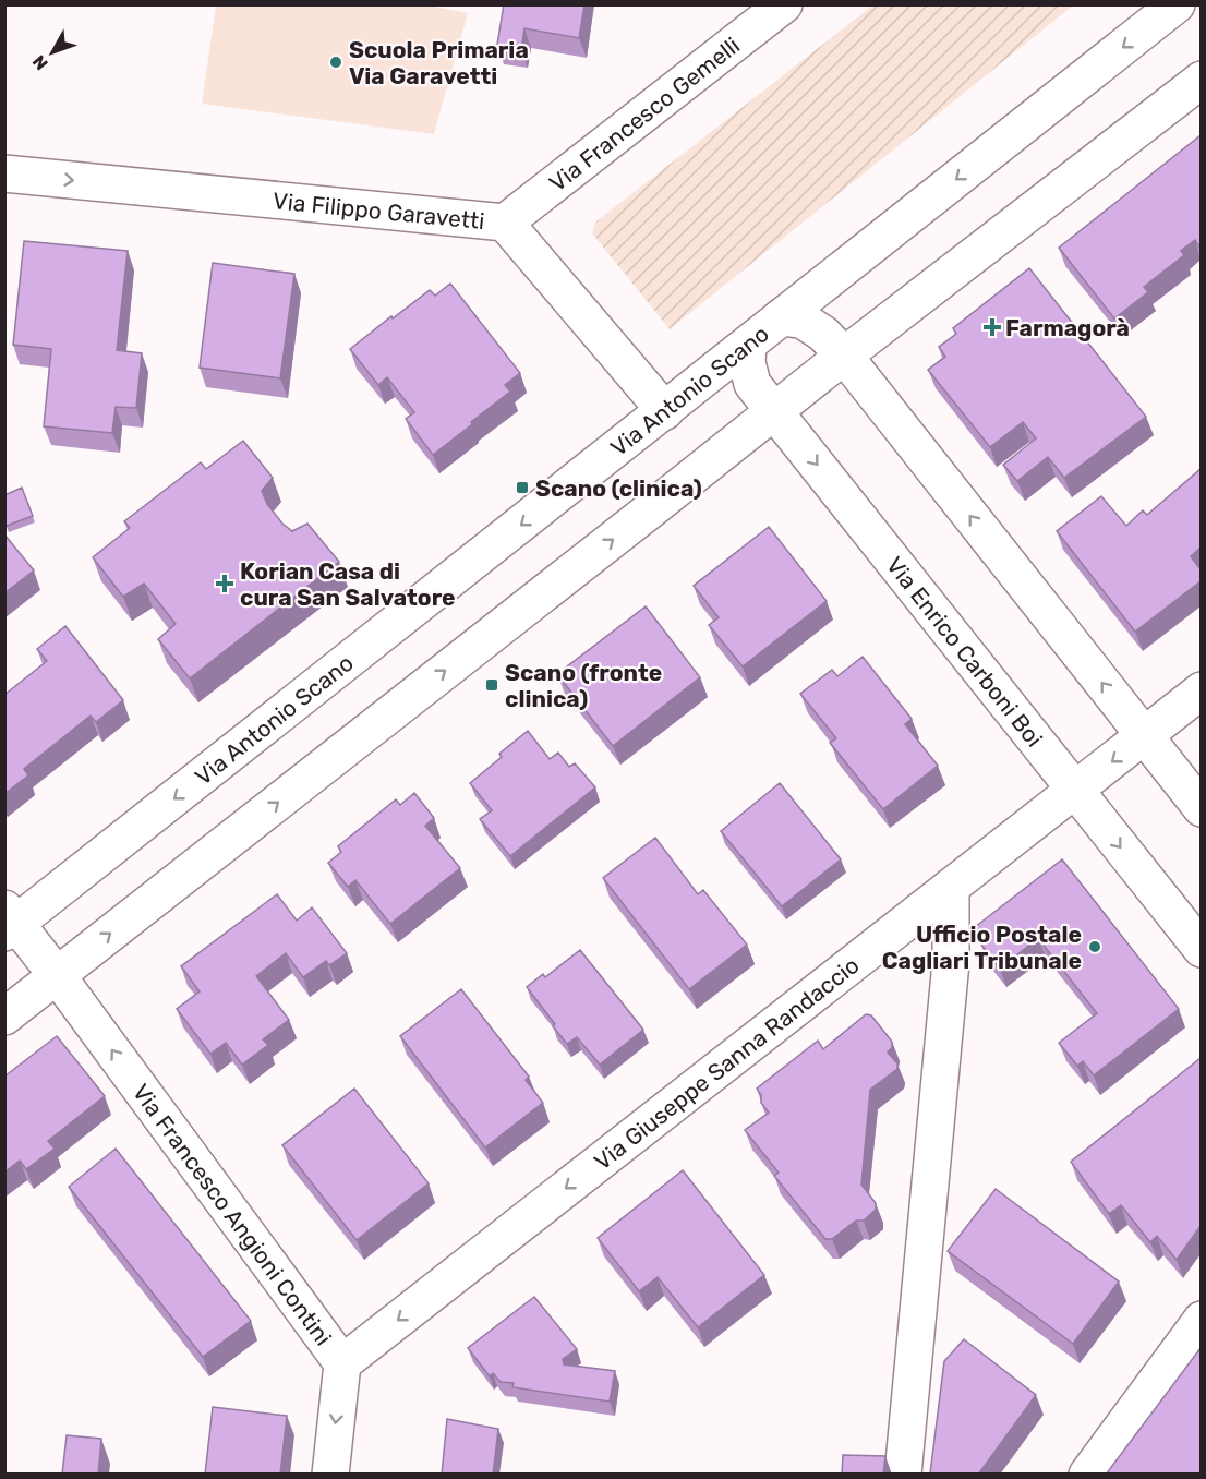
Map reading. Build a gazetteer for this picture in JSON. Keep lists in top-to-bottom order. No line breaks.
{"streets":{"street":["Via Francesco Gemelli","Via Filippo Garavetti","Via Antonio Scano","Via Enrico Carboni Boi","Via Giuseppe Sanna Randaccio","Via Francesco Angioni Contini"]},"crossings":[["Via Francesco Gemelli","Via Filippo Garavetti"],["Via Filippo Garavetti","Via Antonio Scano"],["Via Antonio Scano","Via Enrico Carboni Boi"],["Via Antonio Scano","Via Francesco Angioni Contini"],["Via Enrico Carboni Boi","Via Giuseppe Sanna Randaccio"],["Via Giuseppe Sanna Randaccio","Via Francesco Angioni Contini"]],"one_way":["Via Filippo Garavetti","Via Giuseppe Sanna Randaccio"],"places":{"other":["Scuola Primaria Via Garavetti","Ufficio Postale Cagliari Tribunale"],"health":["Farmagorà","Korian Casa di cura San Salvatore"],"transit":["Scano (clinica)","Scano (fronte clinica)"]},"north":"bottom left"}
